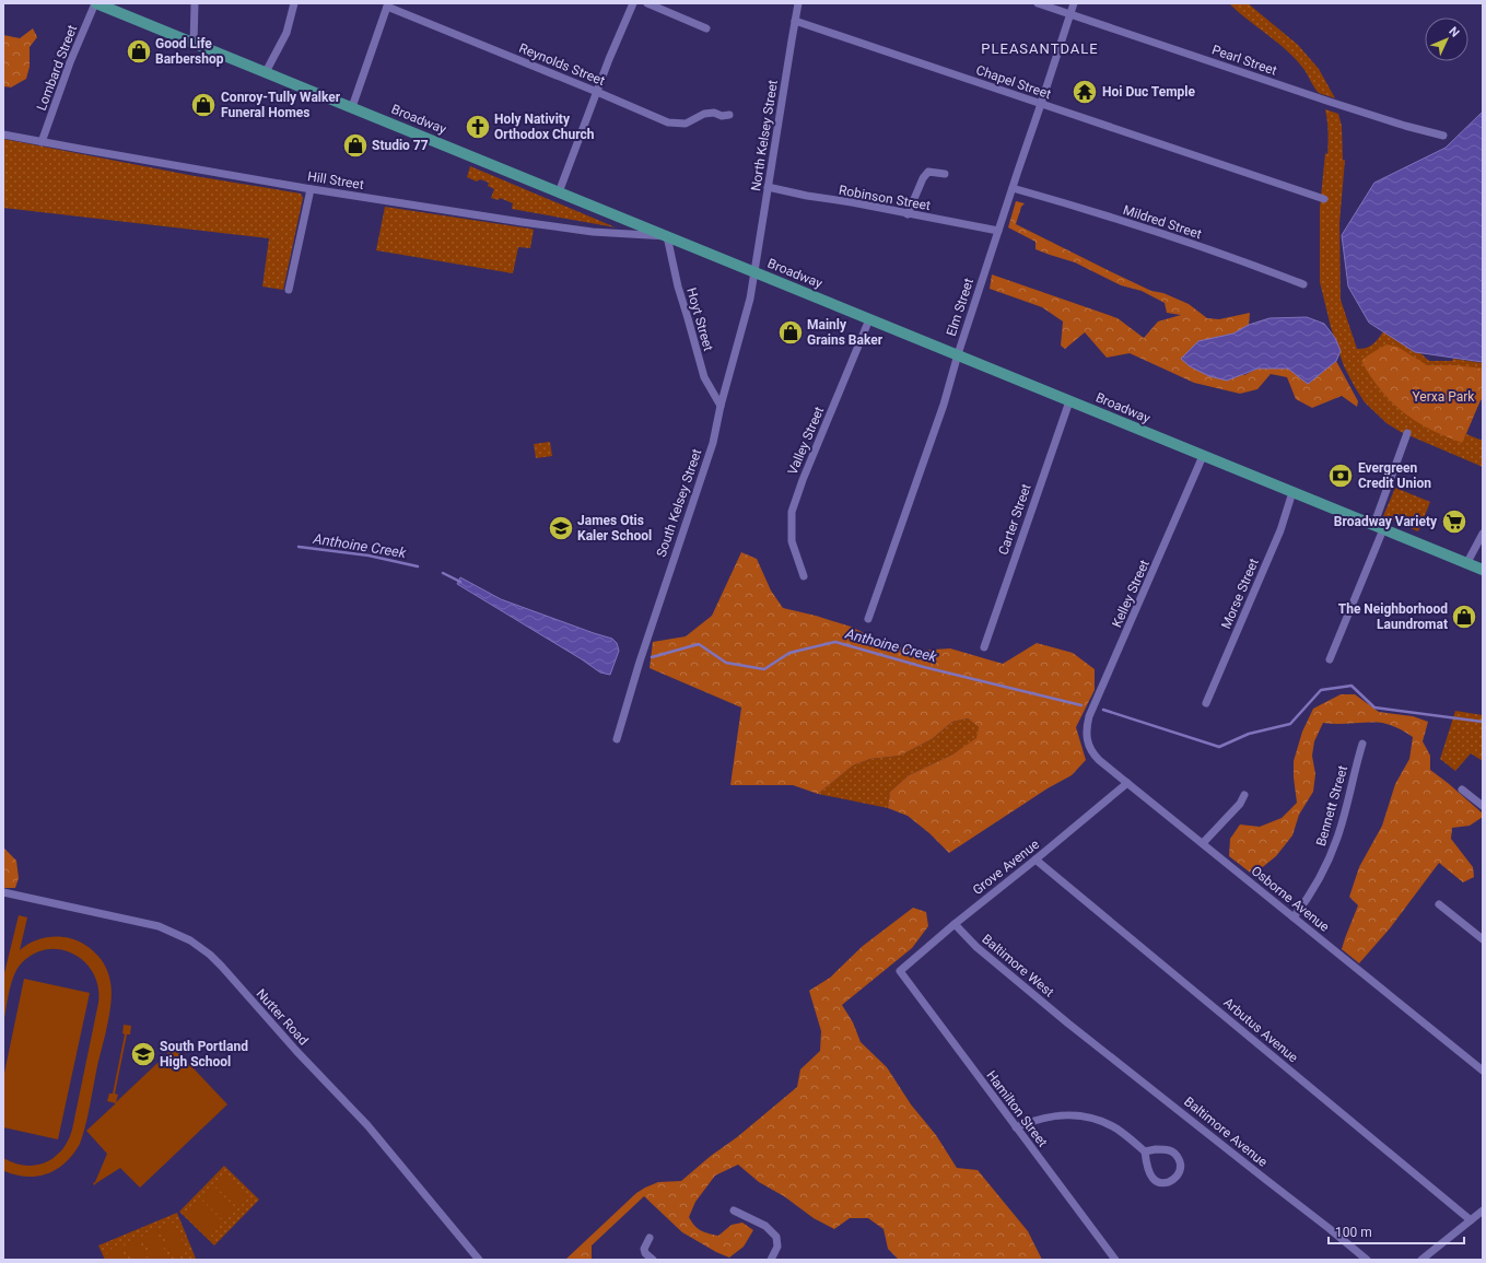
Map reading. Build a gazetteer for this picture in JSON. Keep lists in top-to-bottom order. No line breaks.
{"streets":{"main road":["Broadway"],"street":["Pearl Street","Reynolds Street","Lombard Street","Chapel Street","North Kelsey Street","Hill Street","Robinson Street","Mildred Street","Elm Street","Hoyt Street","Valley Street","South Kelsey Street","Carter Street","Kelley Street","Morse Street","Bennett Street","Grove Avenue","Osborne Avenue","Baltimore West","Nutter Road","Arbutus Avenue","Hamilton Street","Baltimore Avenue"]},"crossings":[["Pearl Street","Elm Street"],["Lombard Street","Broadway"],["Lombard Street","Hill Street"],["Chapel Street","North Kelsey Street"],["Chapel Street","Elm Street"],["Broadway","North Kelsey Street"],["Broadway","Hill Street"],["Broadway","Elm Street"],["Broadway","Hoyt Street"],["Broadway","Valley Street"],["Broadway","South Kelsey Street"],["Broadway","Carter Street"],["Broadway","Kelley Street"],["Broadway","Morse Street"],["North Kelsey Street","Robinson Street"],["North Kelsey Street","South Kelsey Street"],["Hill Street","Hoyt Street"],["Robinson Street","Elm Street"],["Mildred Street","Elm Street"],["Hoyt Street","South Kelsey Street"],["Kelley Street","Osborne Avenue"],["Bennett Street","Osborne Avenue"],["Grove Avenue","Osborne Avenue"],["Grove Avenue","Baltimore West"],["Grove Avenue","Arbutus Avenue"],["Grove Avenue","Hamilton Street"],["Baltimore West","Baltimore Avenue"]],"districts":["PLEASANTDALE"],"water":["Anthoine Creek"],"parks":["Yerxa Park"],"places":{"shop":["Good Life Barbershop","Conroy-Tully Walker Funeral Homes","Studio 77","Mainly Grains Baker","The Neighborhood Laundromat"],"temple":["Hoi Duc Temple"],"church":["Holy Nativity Orthodox Church"],"bank":["Evergreen Credit Union"],"supermarket":["Broadway Variety"],"school or university":["James Otis Kaler School","South Portland High School"]},"scale_bar":"100 m","north":"top right"}
